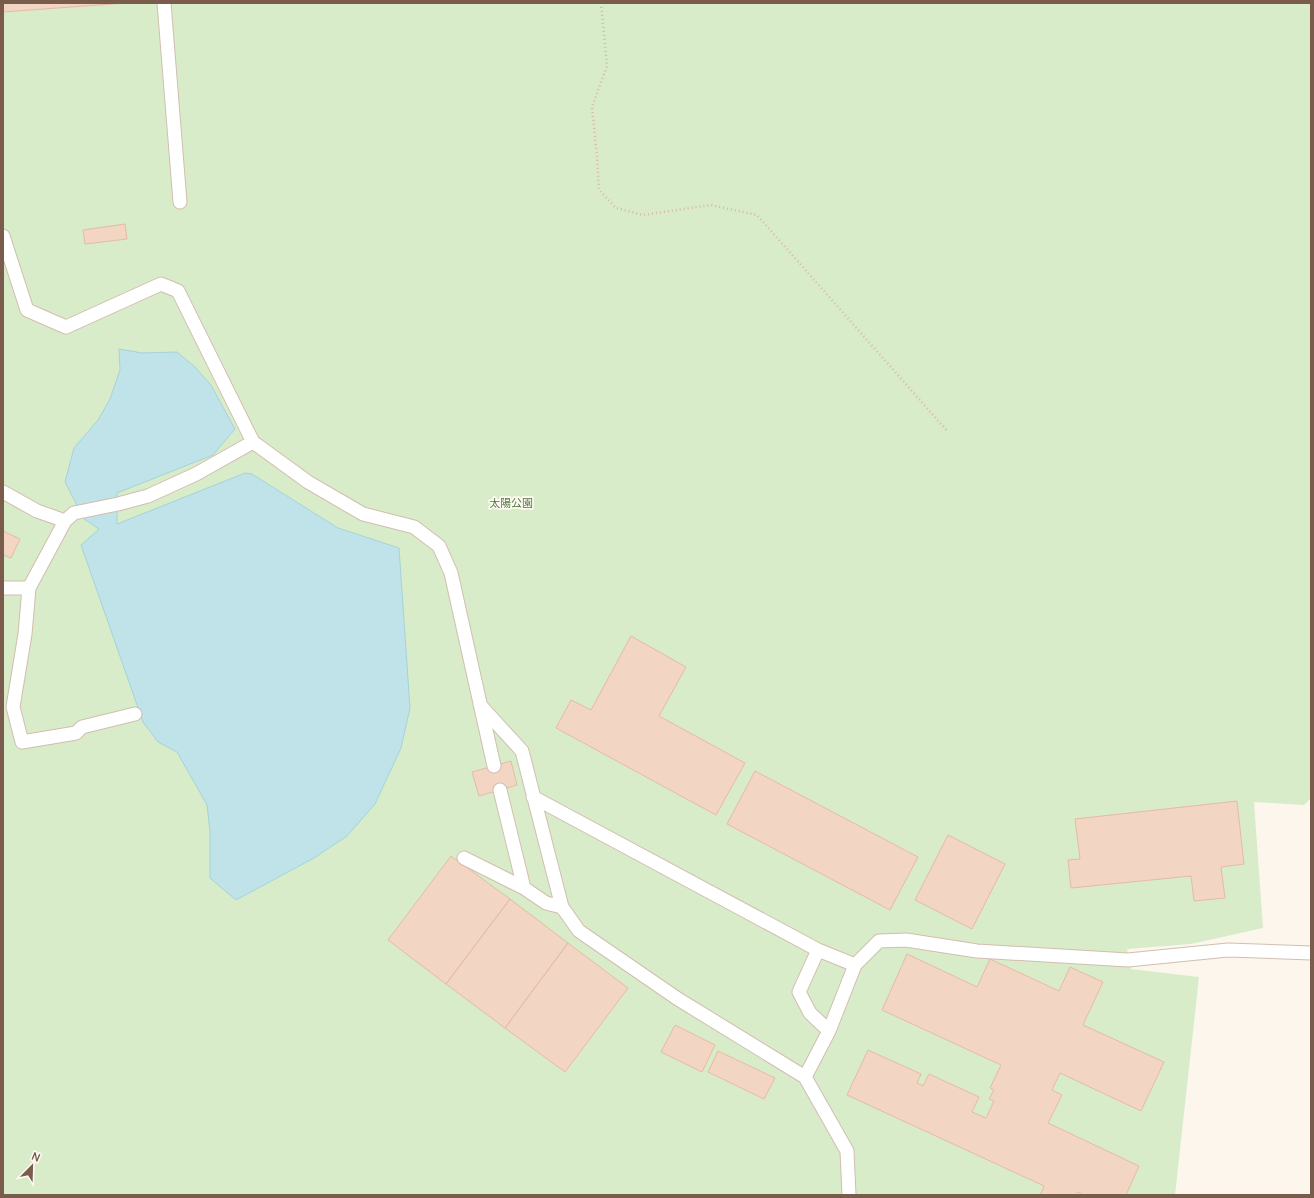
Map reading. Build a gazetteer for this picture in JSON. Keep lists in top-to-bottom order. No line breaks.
{"parks":["太陽公園"],"north":"top right"}
